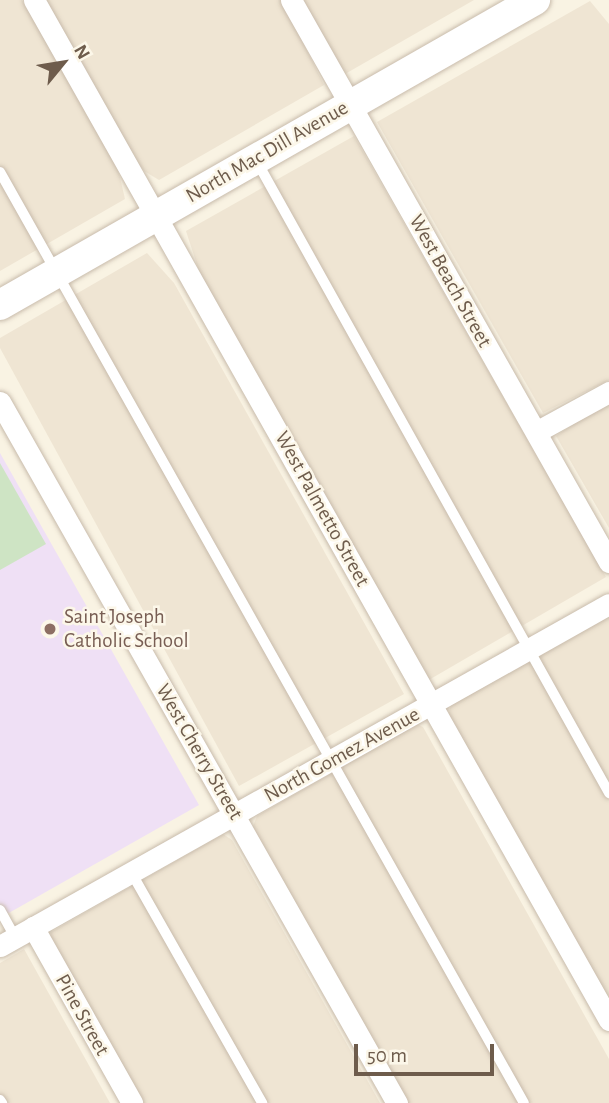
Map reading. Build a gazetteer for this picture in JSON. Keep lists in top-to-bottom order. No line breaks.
{"streets":{"street":["North Mac Dill Avenue","West Beach Street","West Palmetto Street","West Cherry Street","North Gomez Avenue","Pine Street"]},"crossings":[["North Mac Dill Avenue","West Beach Street"],["North Mac Dill Avenue","West Palmetto Street"],["West Palmetto Street","North Gomez Avenue"],["West Cherry Street","North Gomez Avenue"],["North Gomez Avenue","Pine Street"]],"places":["Saint Joseph Catholic School"],"scale_bar":"50 m","north":"top right"}
